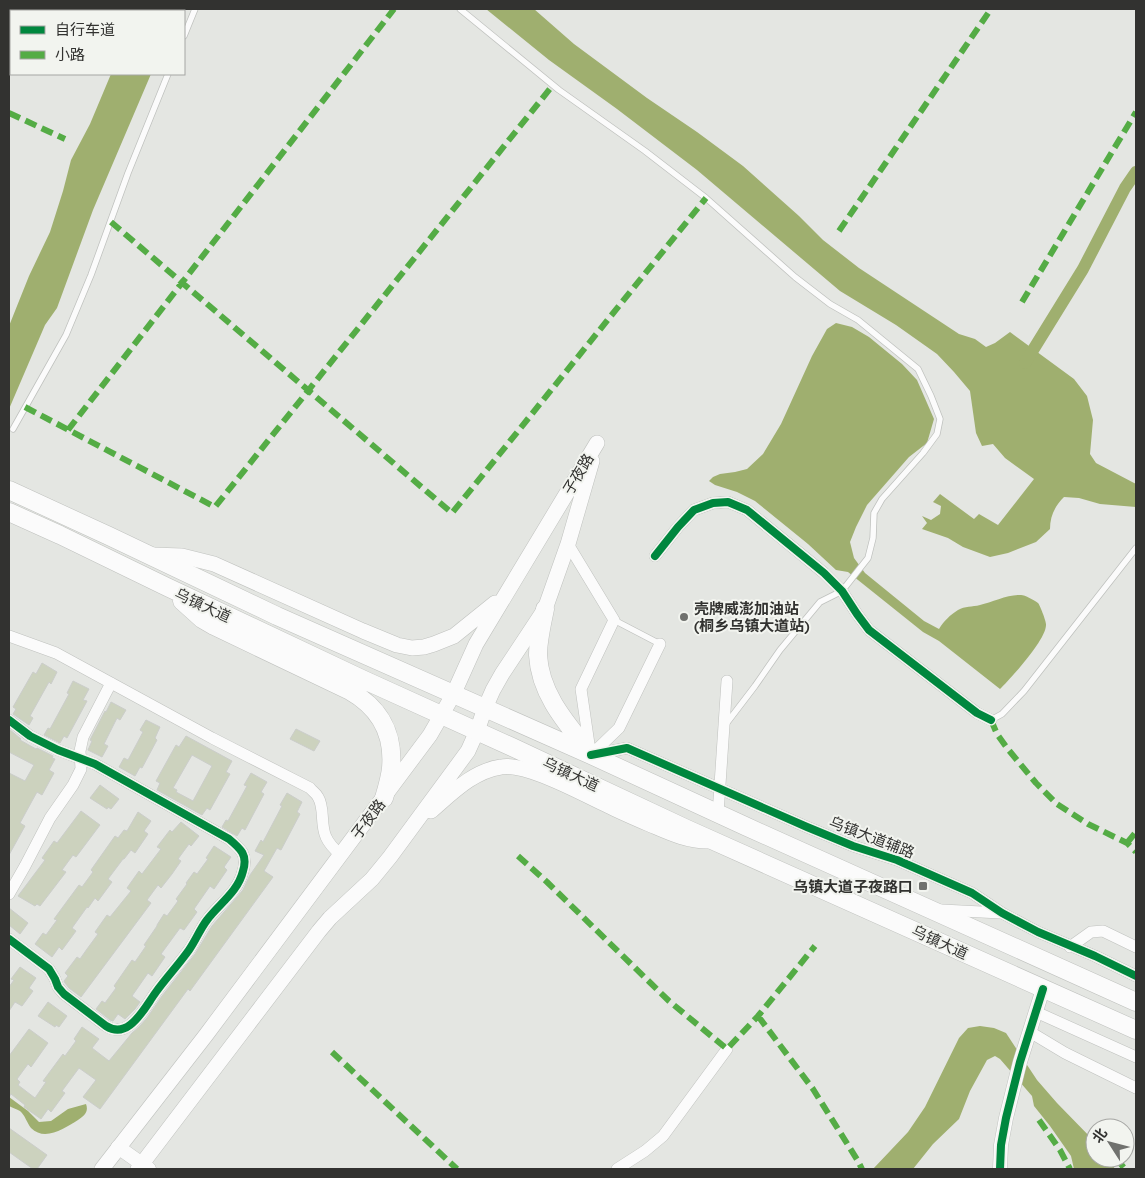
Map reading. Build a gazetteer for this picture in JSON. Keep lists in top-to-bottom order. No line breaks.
{"streets":{"main road":["子夜路","乌镇大道"],"street":["乌镇大道辅路"]},"crossings":[["子夜路","乌镇大道"],["乌镇大道","乌镇大道辅路"]],"places":{"other":["壳牌威澎加油站 (桐乡乌镇大道站)"],"transit":["乌镇大道子夜路口"]},"legend":["自行车道","小路"],"north":"top left"}
